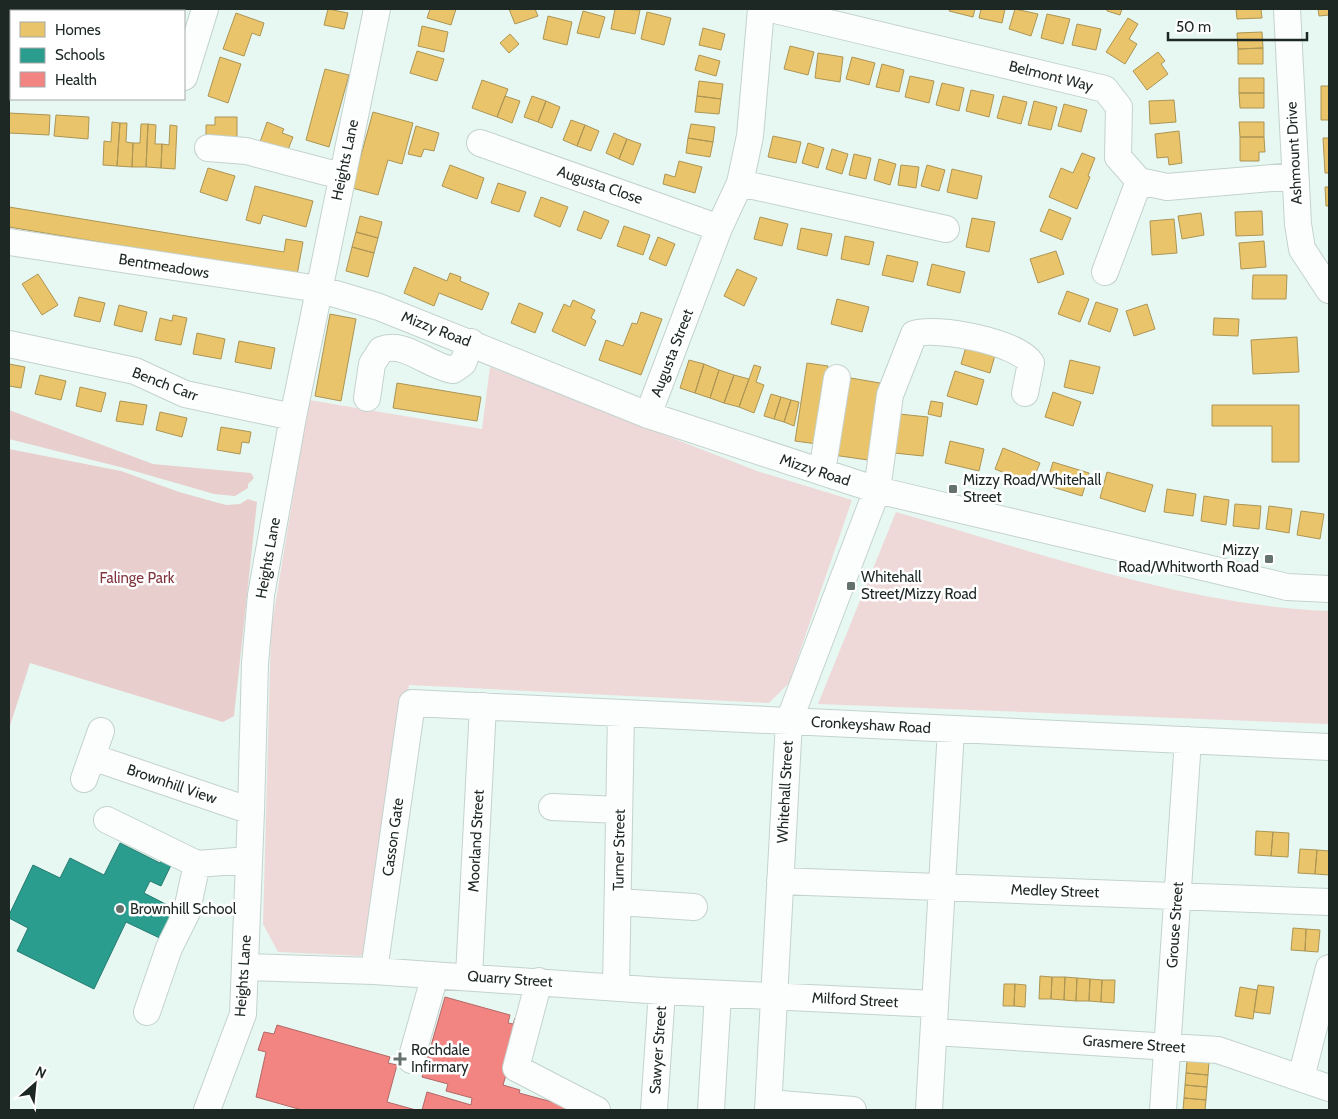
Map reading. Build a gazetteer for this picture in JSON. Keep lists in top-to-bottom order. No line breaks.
{"streets":{"street":["Belmont Way","Ashmount Drive","Heights Lane","Augusta Close","Bentmeadows","Mizzy Road","Augusta Street","Bench Carr","Cronkeyshaw Road","Brownhill View","Whitehall Street","Casson Gate","Moorland Street","Turner Street","Medley Street","Grouse Street","Quarry Street","Milford Street","Grasmere Street","Sawyer Street"]},"crossings":[["Heights Lane","Bentmeadows"],["Heights Lane","Mizzy Road"],["Heights Lane","Bench Carr"],["Heights Lane","Brownhill View"],["Heights Lane","Quarry Street"],["Augusta Close","Augusta Street"],["Bentmeadows","Mizzy Road"],["Mizzy Road","Augusta Street"],["Mizzy Road","Whitehall Street"],["Cronkeyshaw Road","Whitehall Street"],["Cronkeyshaw Road","Casson Gate"],["Cronkeyshaw Road","Moorland Street"],["Cronkeyshaw Road","Turner Street"],["Cronkeyshaw Road","Grouse Street"],["Whitehall Street","Medley Street"],["Whitehall Street","Quarry Street"],["Whitehall Street","Milford Street"],["Casson Gate","Quarry Street"],["Moorland Street","Quarry Street"],["Turner Street","Quarry Street"],["Medley Street","Grouse Street"],["Grouse Street","Grasmere Street"],["Quarry Street","Milford Street"],["Quarry Street","Sawyer Street"]],"parks":["Falinge Park"],"places":{"transit":["Mizzy Road/Whitehall Street","Mizzy Road/Whitworth Road","Whitehall Street/Mizzy Road"],"other":["Brownhill School"],"health":["Rochdale Infirmary"]},"legend":["Homes","Schools","Health"],"scale_bar":"50 m","north":"top right"}
